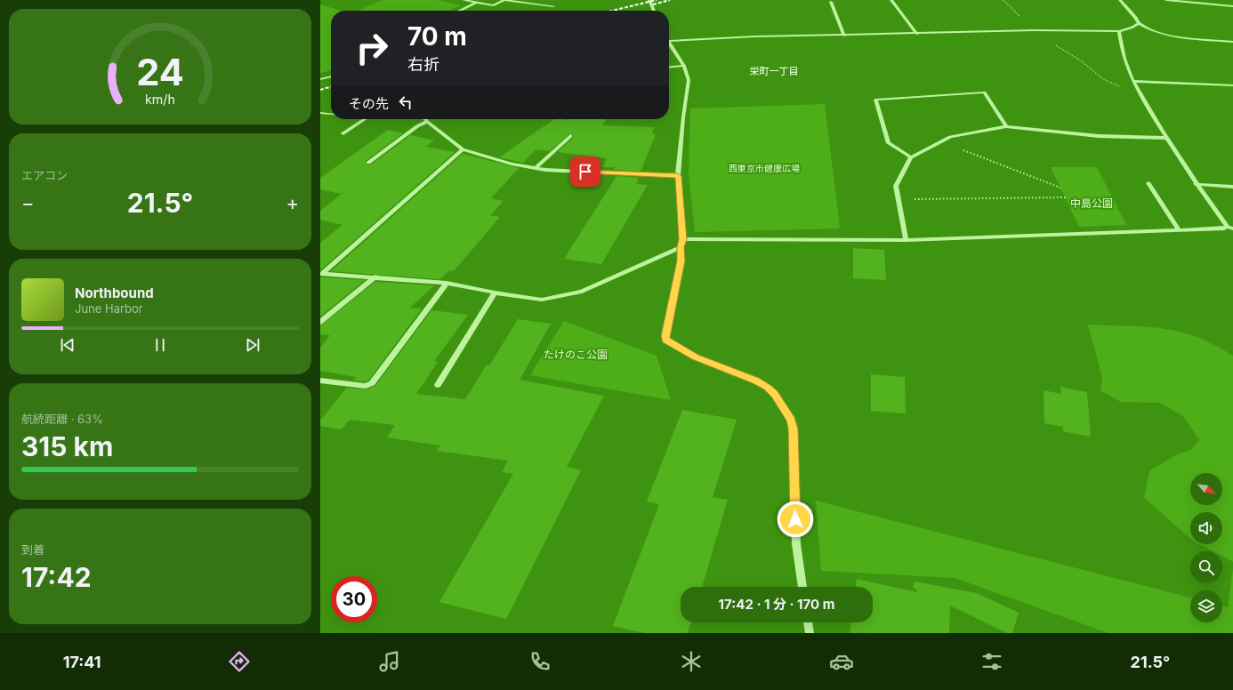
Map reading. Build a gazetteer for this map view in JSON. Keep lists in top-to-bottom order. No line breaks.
{"districts":["栄町一丁目"],"parks":["西東京市健康広場","中島公園","たけのこ公園"],"north":"bottom right","page":{"turn":["70 m","右折"],"then":"その先","tile":["エアコン",["航続距離 · 63%","315 km"],["到着","17:42"]],"heat":["−","21.5°","+"],"song":["Northbound","June Harbor"],"limit":"30","trip":"17:42 · 1 分 · 170 m","tabs":["17:41","21.5°"],"gauge":["24","km/h"]}}
